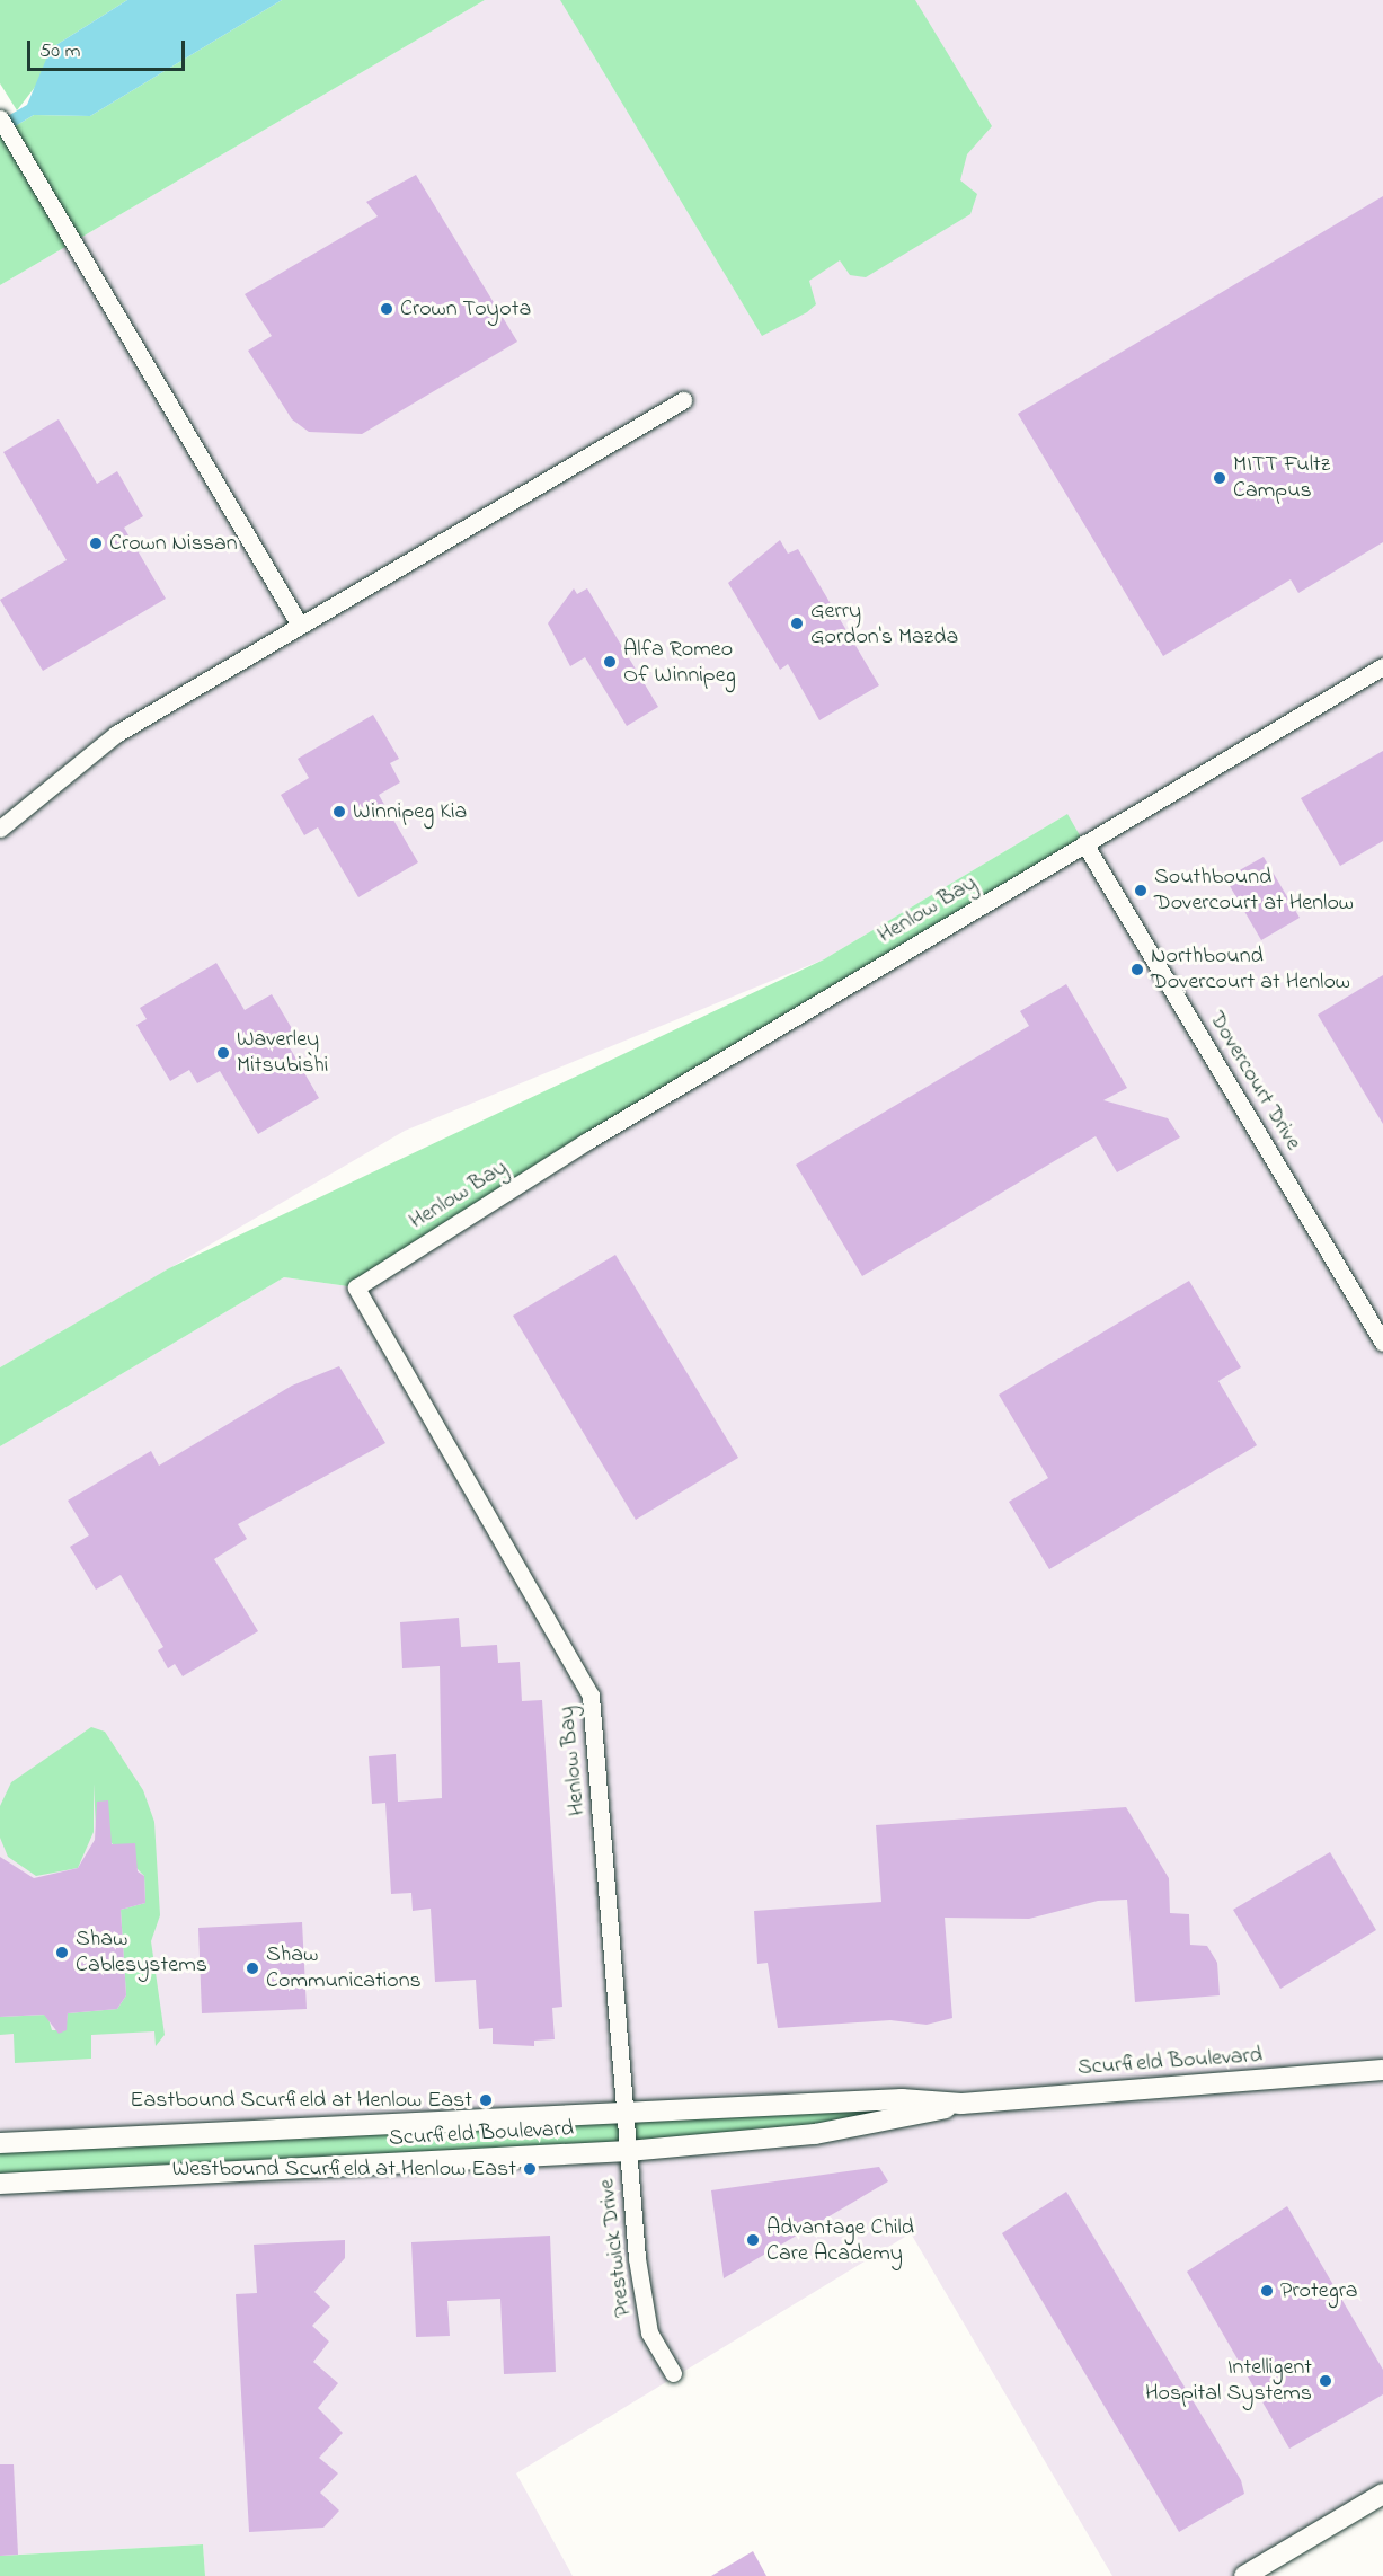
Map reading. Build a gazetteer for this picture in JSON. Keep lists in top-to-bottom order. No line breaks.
{"streets":{"street":["Henlow Bay","Dovercourt Drive","Scurfield Boulevard","Prestwick Drive"]},"crossings":[["Henlow Bay","Dovercourt Drive"],["Henlow Bay","Scurfield Boulevard"],["Henlow Bay","Prestwick Drive"],["Scurfield Boulevard","Prestwick Drive"]],"places":["Crown Toyota","MITT Fultz Campus","Crown Nissan","Gerry Gordon's Mazda","Alfa Romeo Of Winnipeg","Winnipeg Kia","Southbound Dovercourt at Henlow","Northbound Dovercourt at Henlow","Waverley Mitsubishi","Shaw Cablesystems","Shaw Communications","Eastbound Scurfield at Henlow East","Westbound Scurfield at Henlow East","Advantage Child Care Academy","Protegra","Intelligent Hospital Systems"],"scale_bar":"50 m"}
